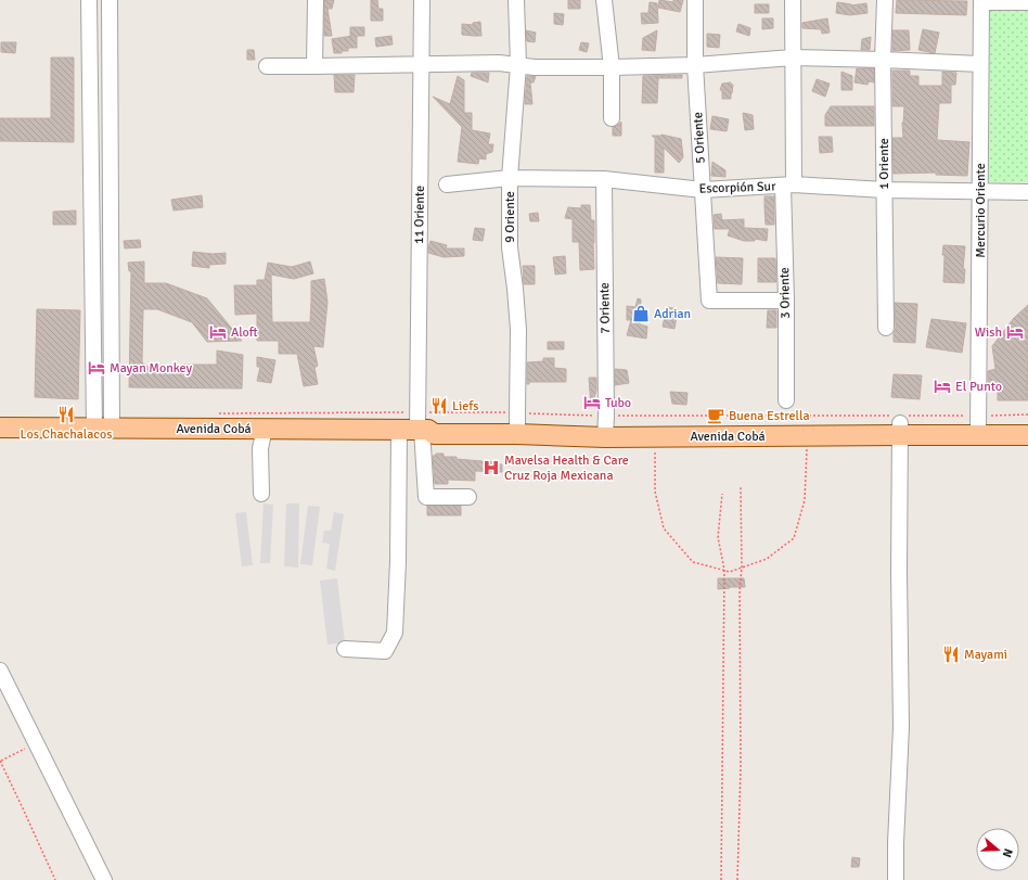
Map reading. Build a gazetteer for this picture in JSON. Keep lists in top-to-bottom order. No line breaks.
{"streets":{"main road":["Avenida Cobá"],"street":["5 Oriente","1 Oriente","Escorpión Sur","Mercurio Oriente","11 Oriente","9 Oriente","3 Oriente","7 Oriente"]},"crossings":[["5 Oriente","Escorpión Sur"],["5 Oriente","3 Oriente"],["1 Oriente","Escorpión Sur"],["Escorpión Sur","Mercurio Oriente"],["Escorpión Sur","9 Oriente"],["Escorpión Sur","3 Oriente"],["Escorpión Sur","7 Oriente"],["Mercurio Oriente","Avenida Cobá"],["11 Oriente","Avenida Cobá"],["9 Oriente","Avenida Cobá"],["7 Oriente","Avenida Cobá"]],"places":{"shop":["Adrian"],"hotel":["Aloft","Wish","Mayan Monkey","El Punto","Tubo"],"restaurant":["Liefs","Los Chachalacos","Mayami"],"cafe":["Buena Estrella"],"hospital":["Mavelsa Health & Care Cruz Roja Mexicana"]},"north":"right"}
